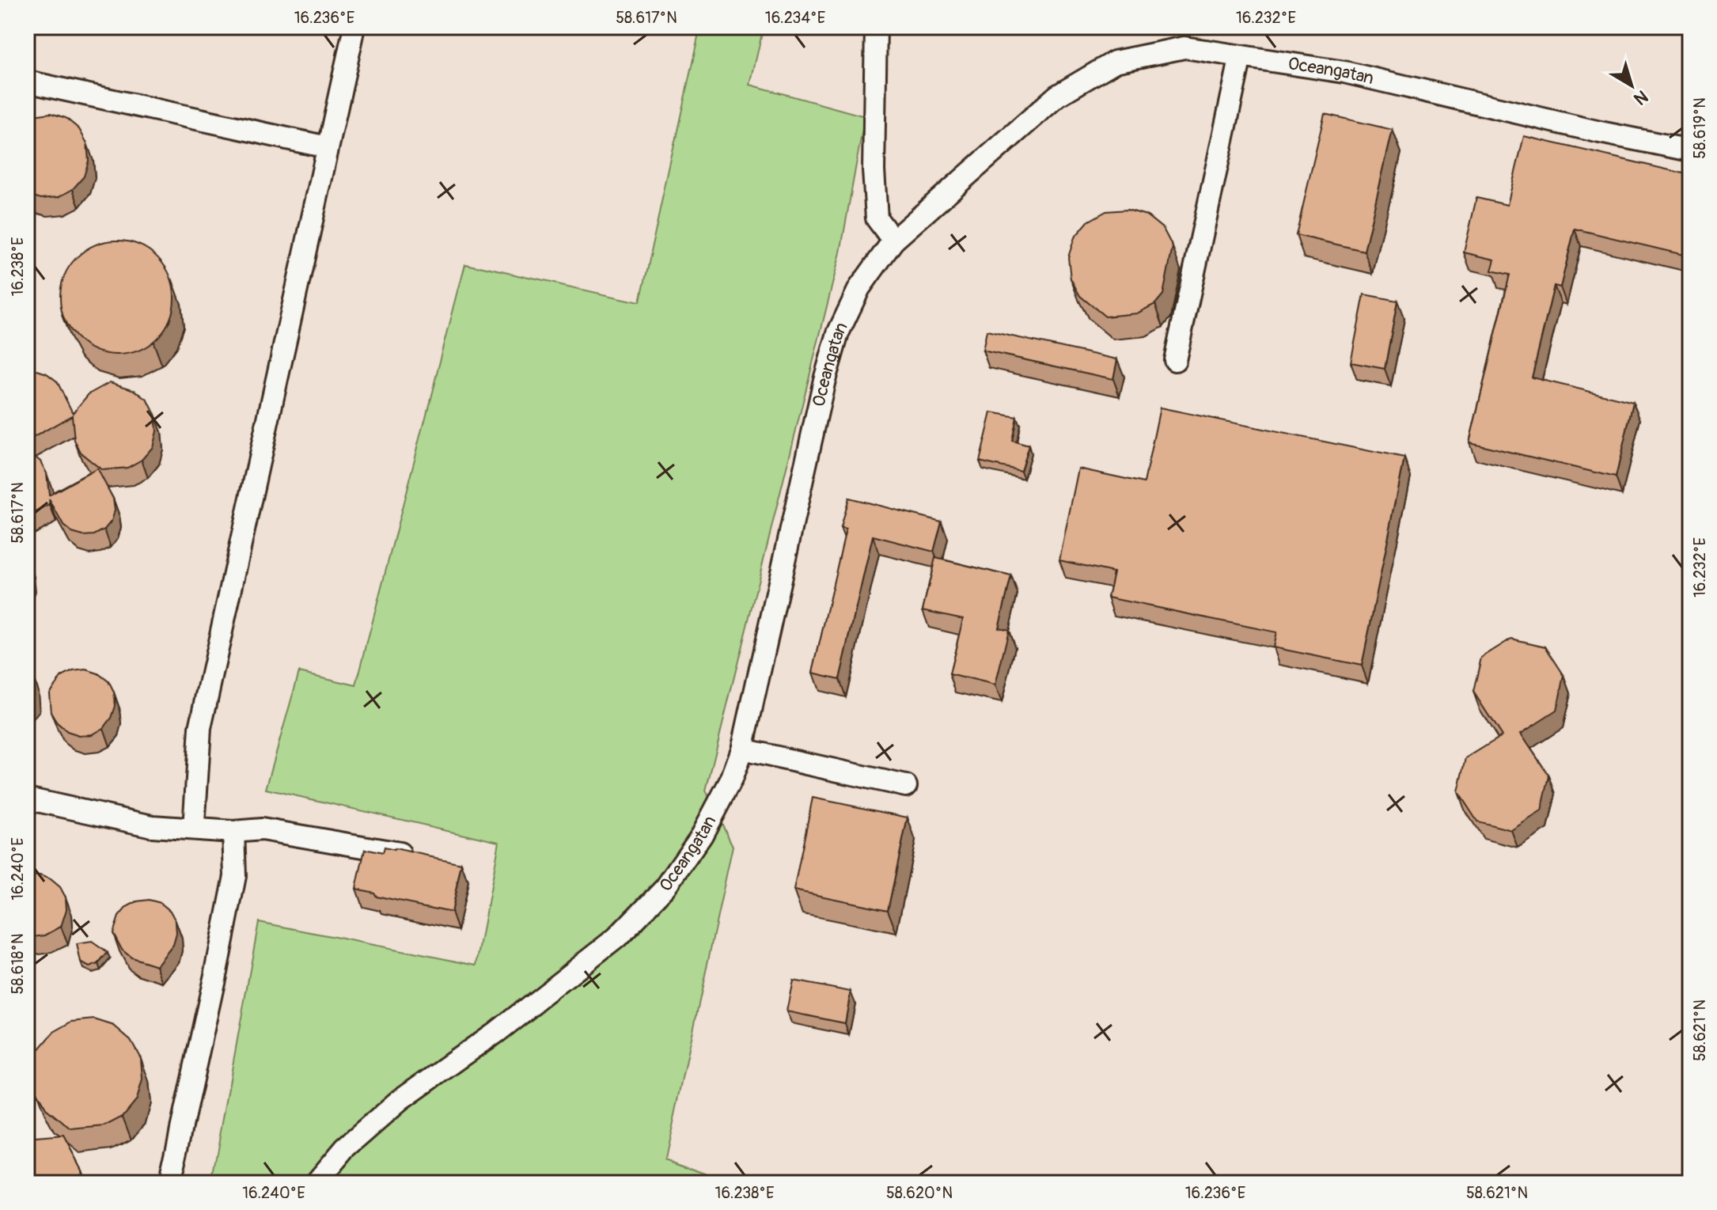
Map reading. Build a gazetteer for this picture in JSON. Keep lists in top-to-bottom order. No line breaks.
{"streets":{"street":["Oceangatan"]},"north":"bottom right","coordinates":["16.236°E","58.617°N","16.234°E","16.232°E","58.619°N","16.238°E","16.240°E","58.618°N","58.621°N","58.620°N"]}
